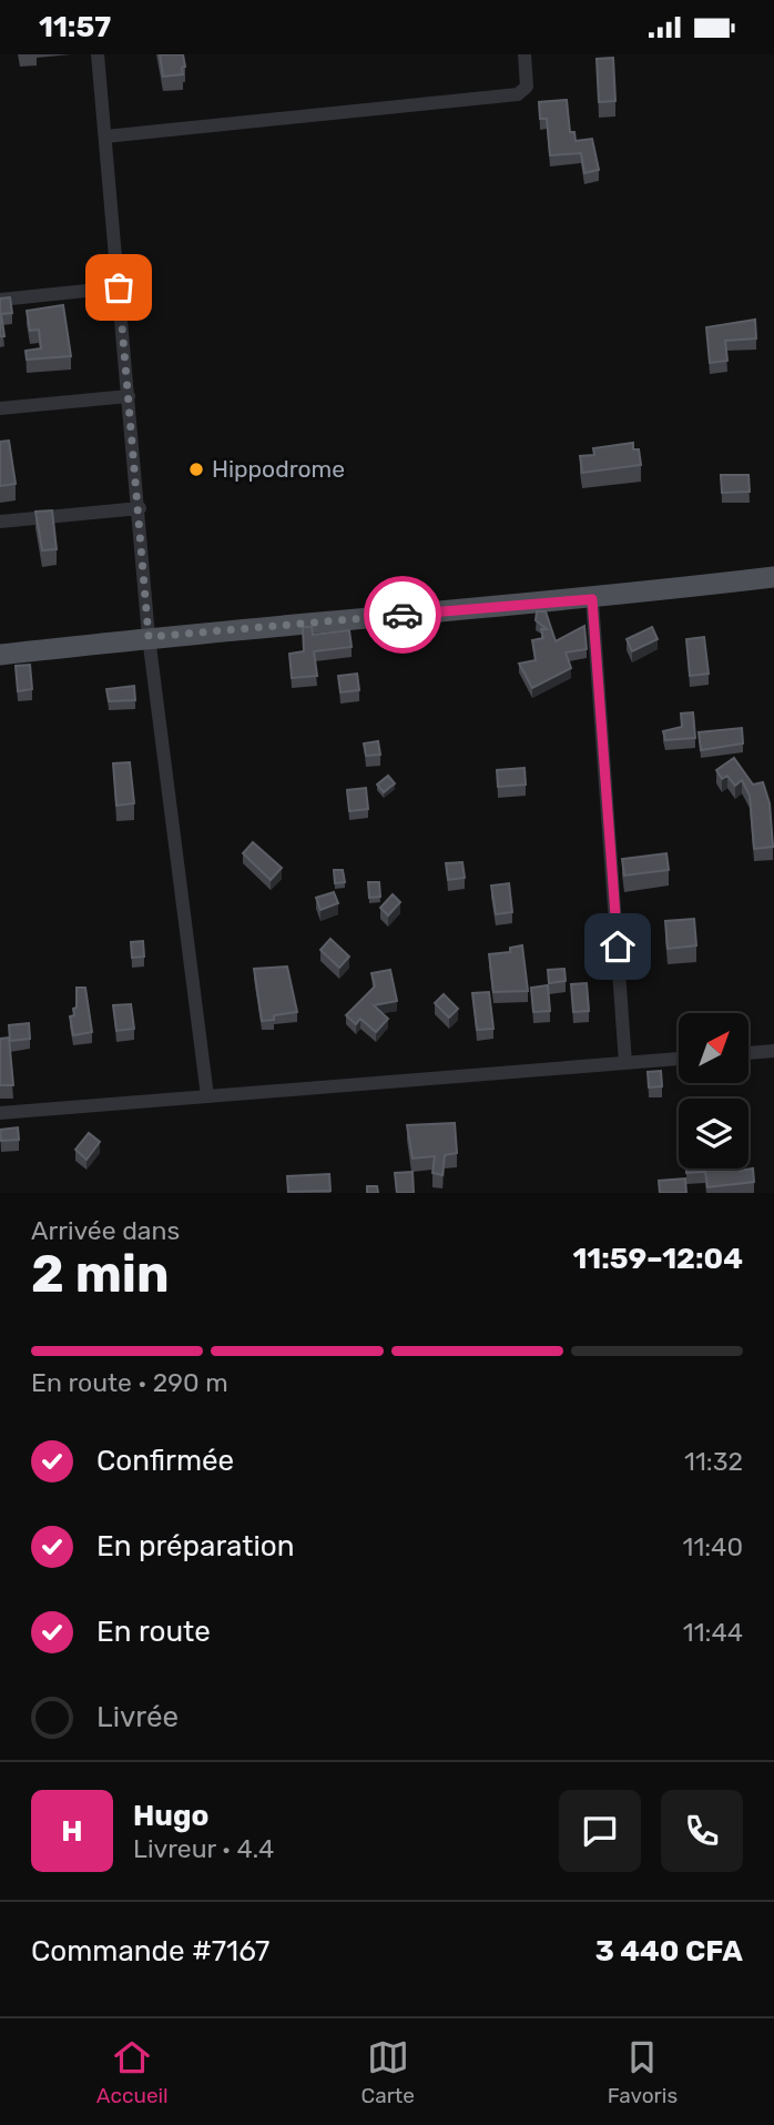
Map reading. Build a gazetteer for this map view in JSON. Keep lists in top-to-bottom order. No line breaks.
{"places":["Hippodrome"],"north":"top right","page":{"status":"11:57","heading":["2 min","Arrivée dans","11:59–12:04"],"panel":["Hugo","Livreur · 4.4","Commande #7167","3 440 CFA"],"bar":"En route · 290 m","list":[["Confirmée","11:32"],["En préparation","11:40"],["En route","11:44"],"Livrée"],"round":"H","tabs":["Accueil","Carte","Favoris"]}}
